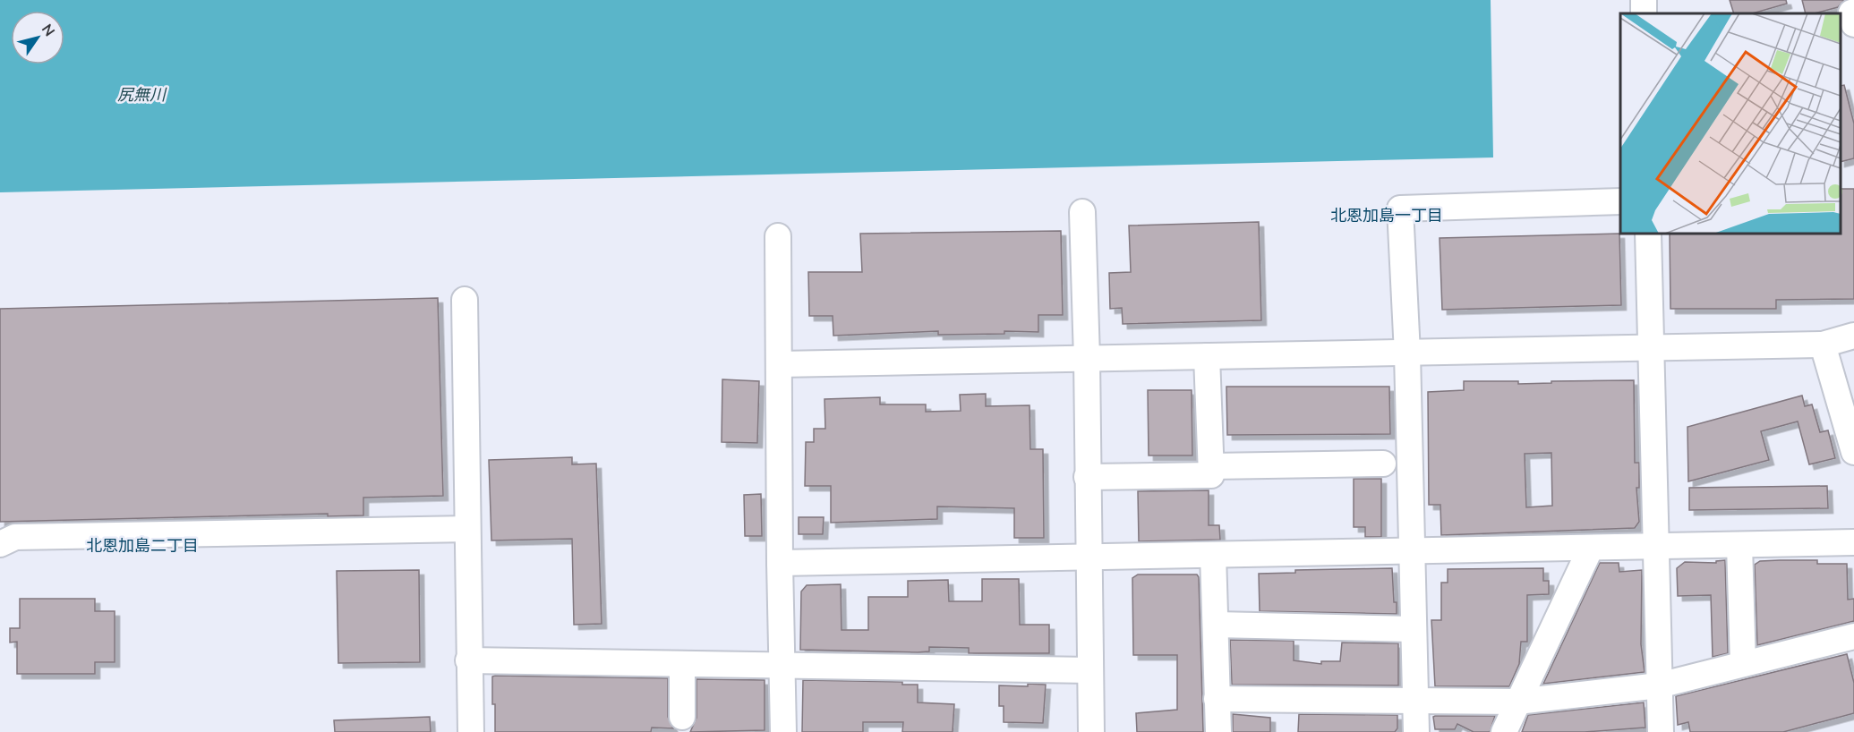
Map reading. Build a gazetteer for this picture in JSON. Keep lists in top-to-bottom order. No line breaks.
{"districts":["北恩加島一丁目","北恩加島二丁目"],"water":["尻無川"],"north":"top right"}
